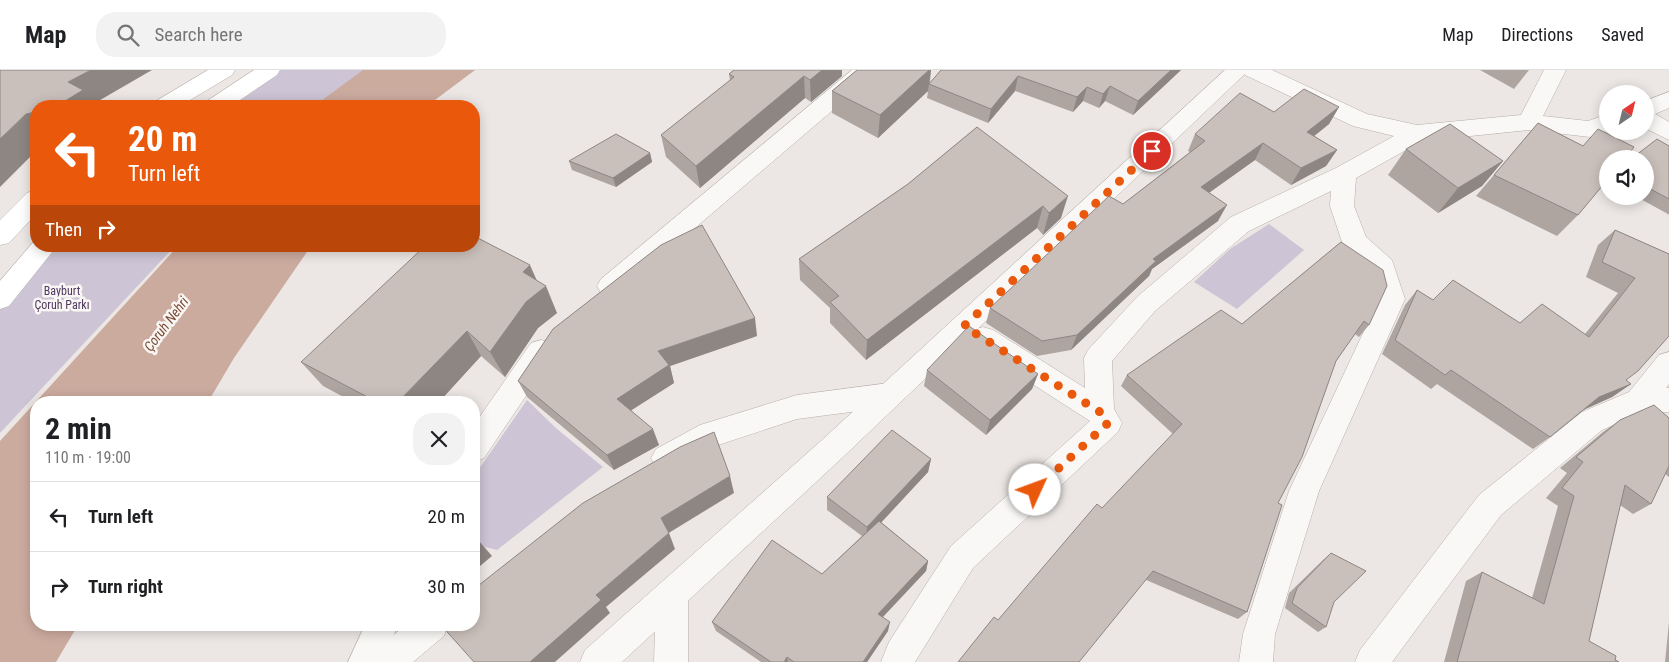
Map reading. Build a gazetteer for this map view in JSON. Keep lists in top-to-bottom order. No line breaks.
{"water":["Çoruh Nehri"],"parks":["Bayburt Çoruh Parkı"],"north":"top right","page":{"header":"Map","search":"Search here","nav":["Map","Directions","Saved"],"turn":["20 m","Turn left"],"then":"Then","heading":["2 min","110 m · 19:00"],"list":[{"name":"Turn left","value":"20 m"},{"name":"Turn right","value":"30 m"}]}}
